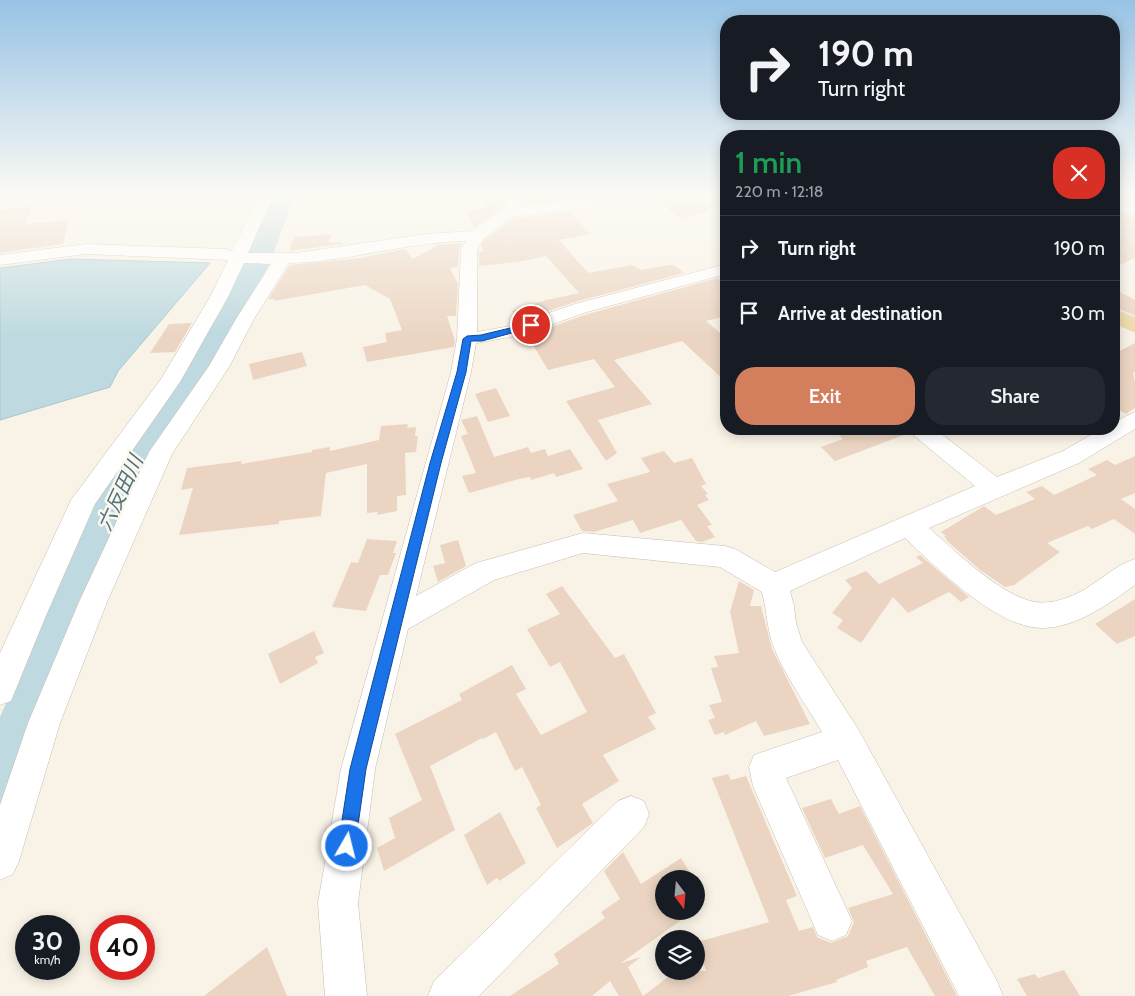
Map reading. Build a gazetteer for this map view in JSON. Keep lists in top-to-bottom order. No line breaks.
{"water":["六反田川"],"north":"bottom","page":{"turn":["190 m","Turn right"],"heading":["1 min","220 m · 12:18"],"list":[{"name":"Turn right","value":"190 m"},{"name":"Arrive at destination","value":"30 m"}],"buttons":["Exit","Share"],"speed":"30 km/h","limit":"40"}}
